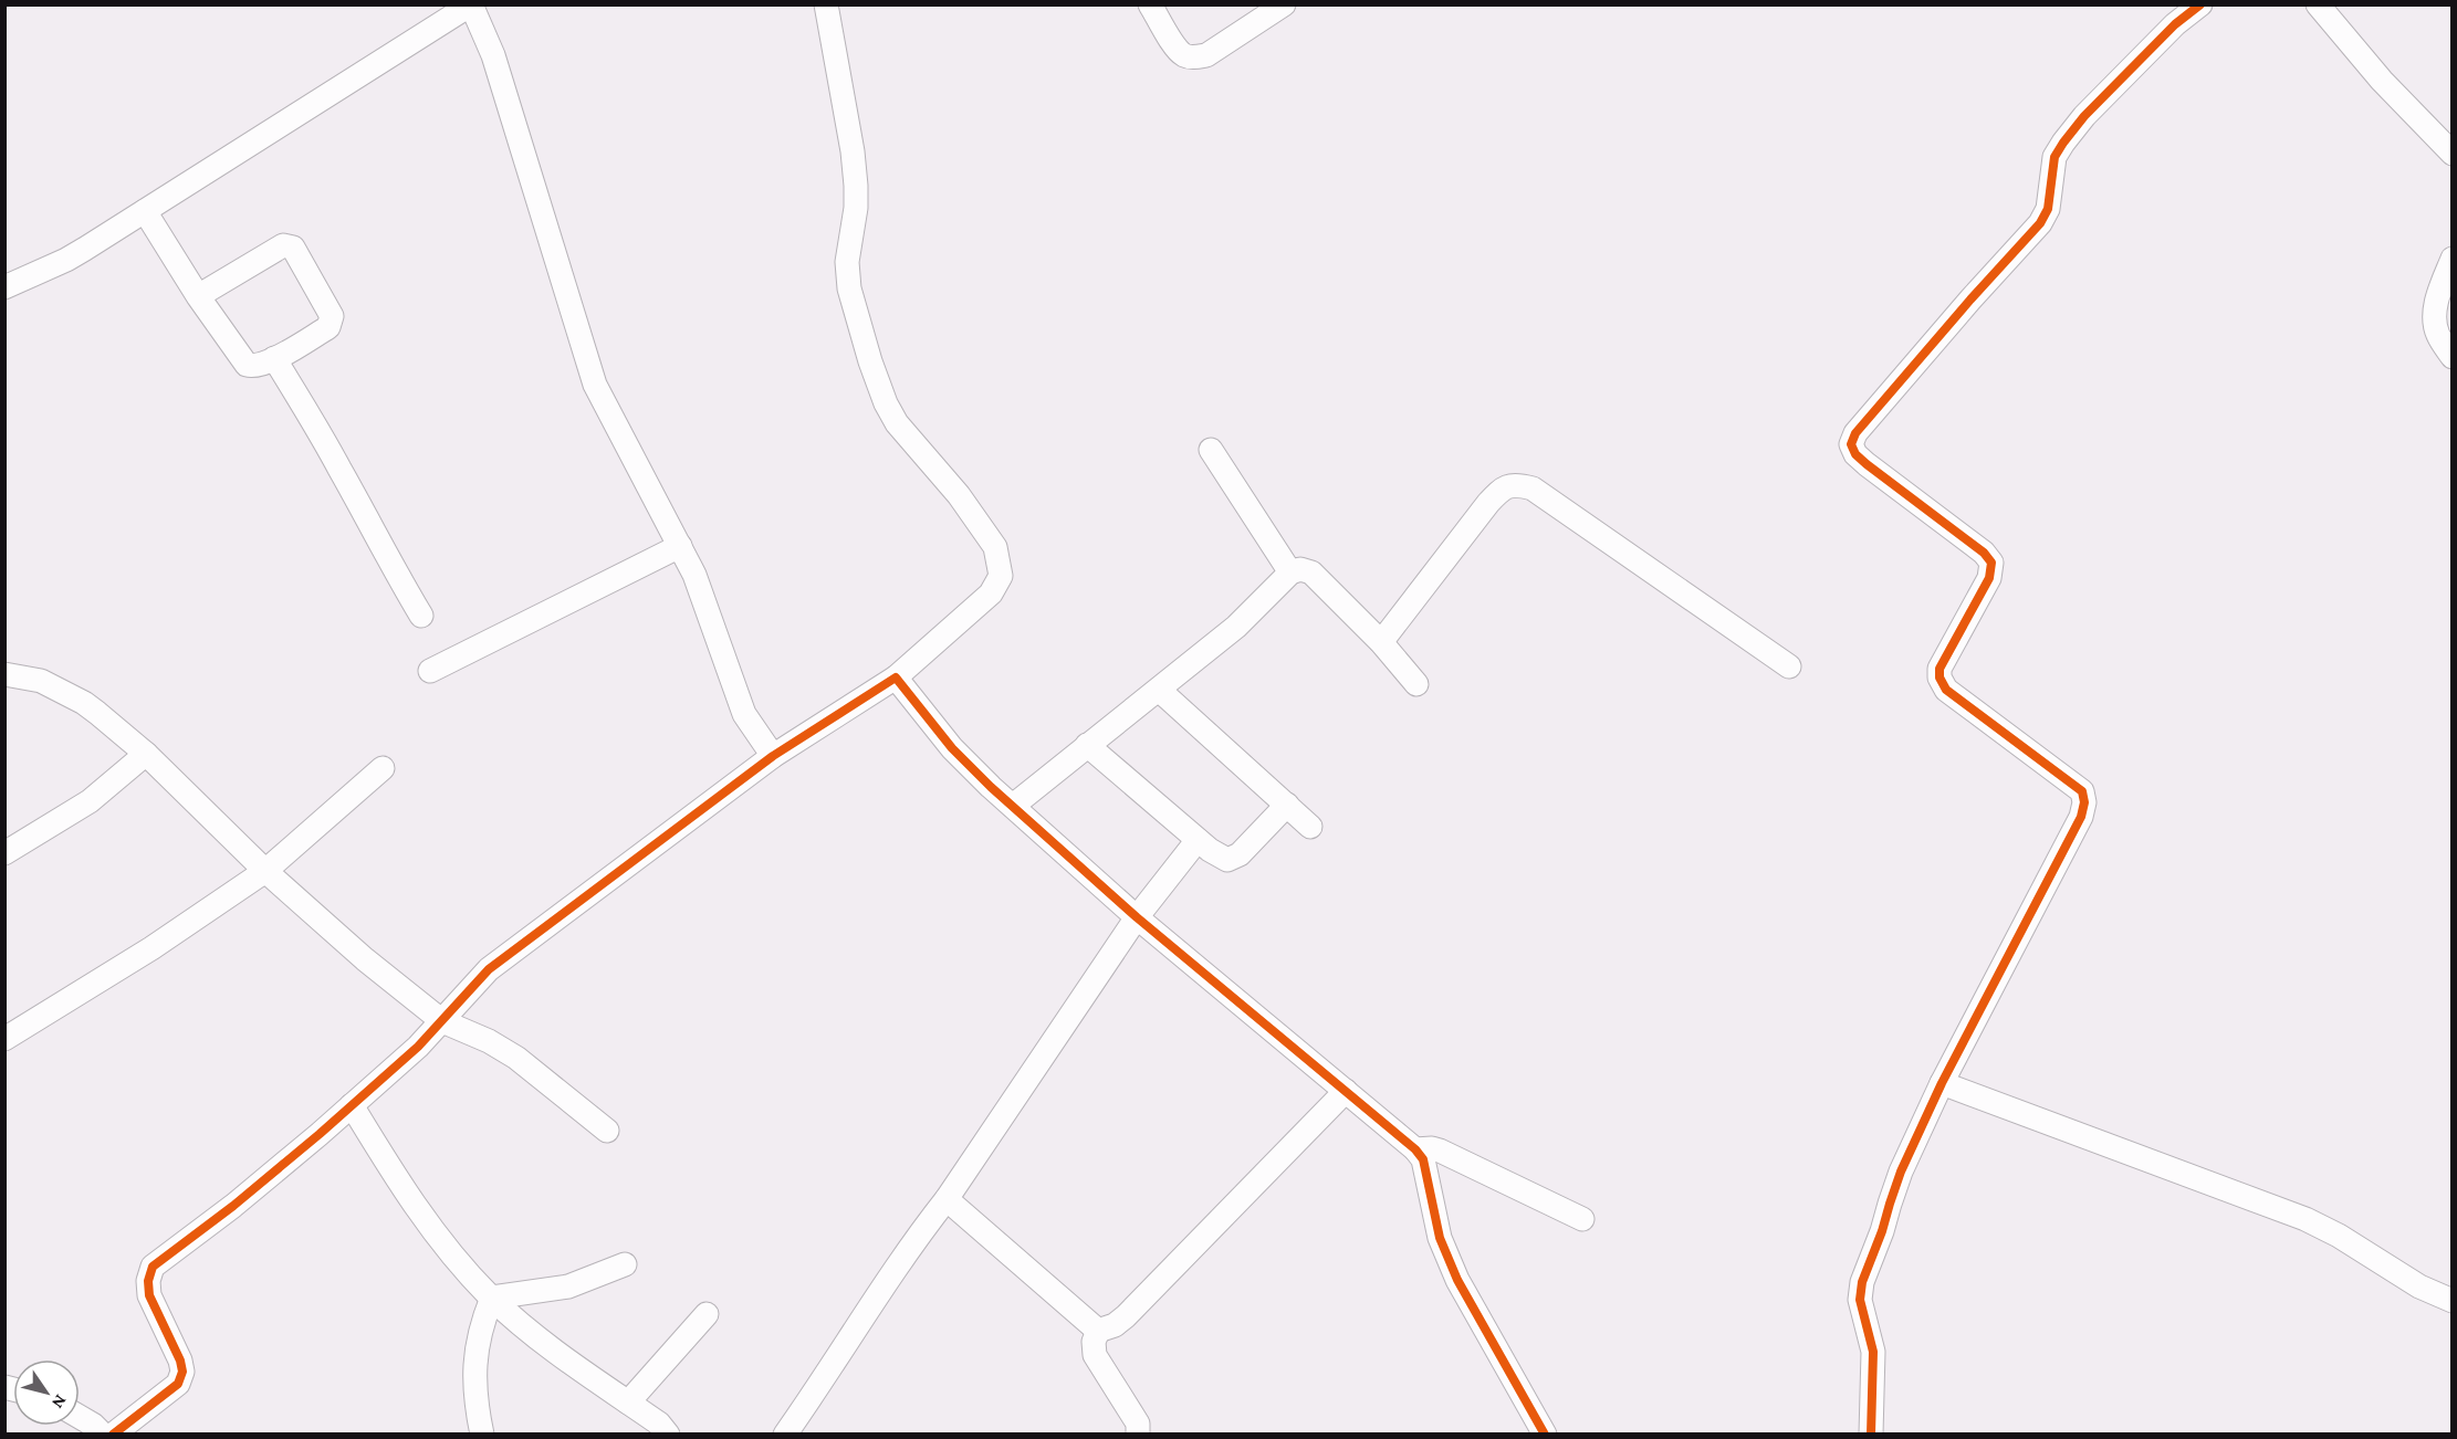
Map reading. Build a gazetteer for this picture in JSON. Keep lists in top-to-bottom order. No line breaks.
{"north":"bottom right"}
